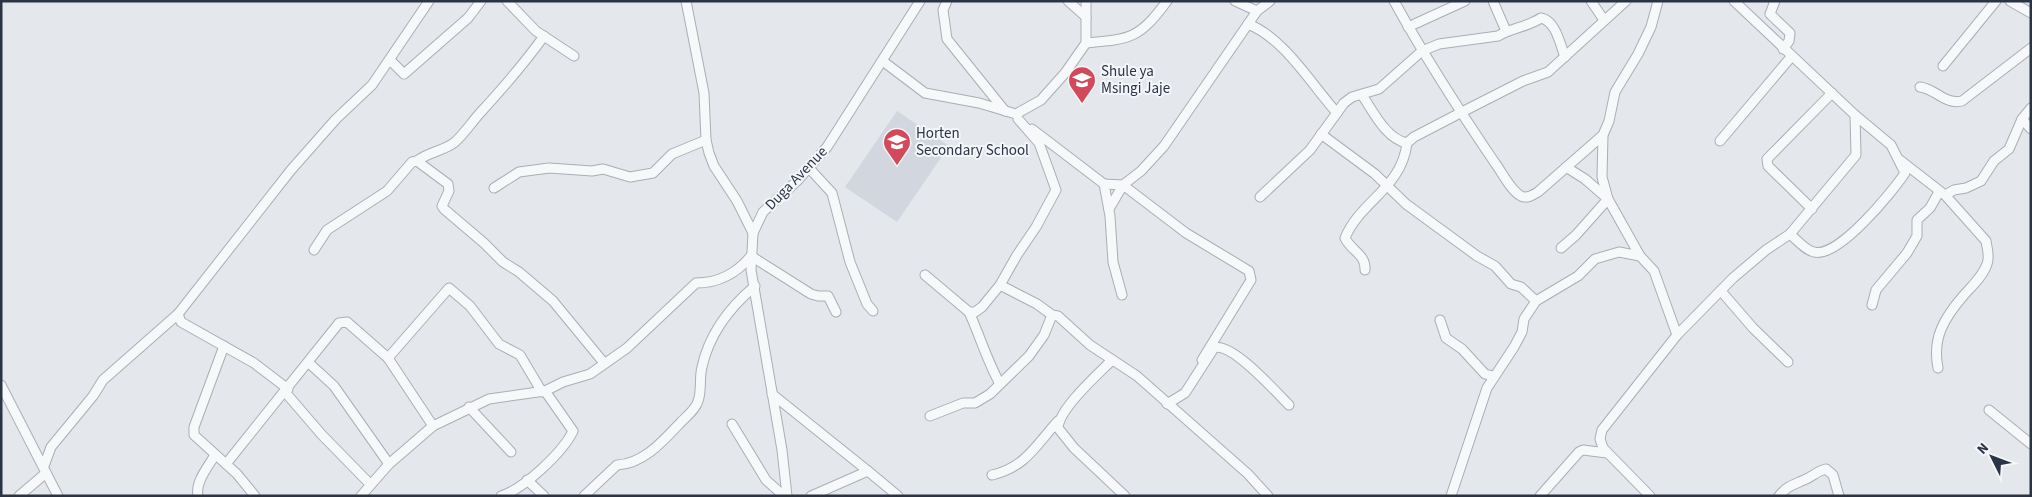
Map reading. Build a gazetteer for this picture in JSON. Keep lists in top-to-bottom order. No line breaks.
{"streets":{"street":["Duga Avenue"]},"places":{"school or university":["Shule ya Msingi Jaje","Horten Secondary School"]},"north":"top left"}
